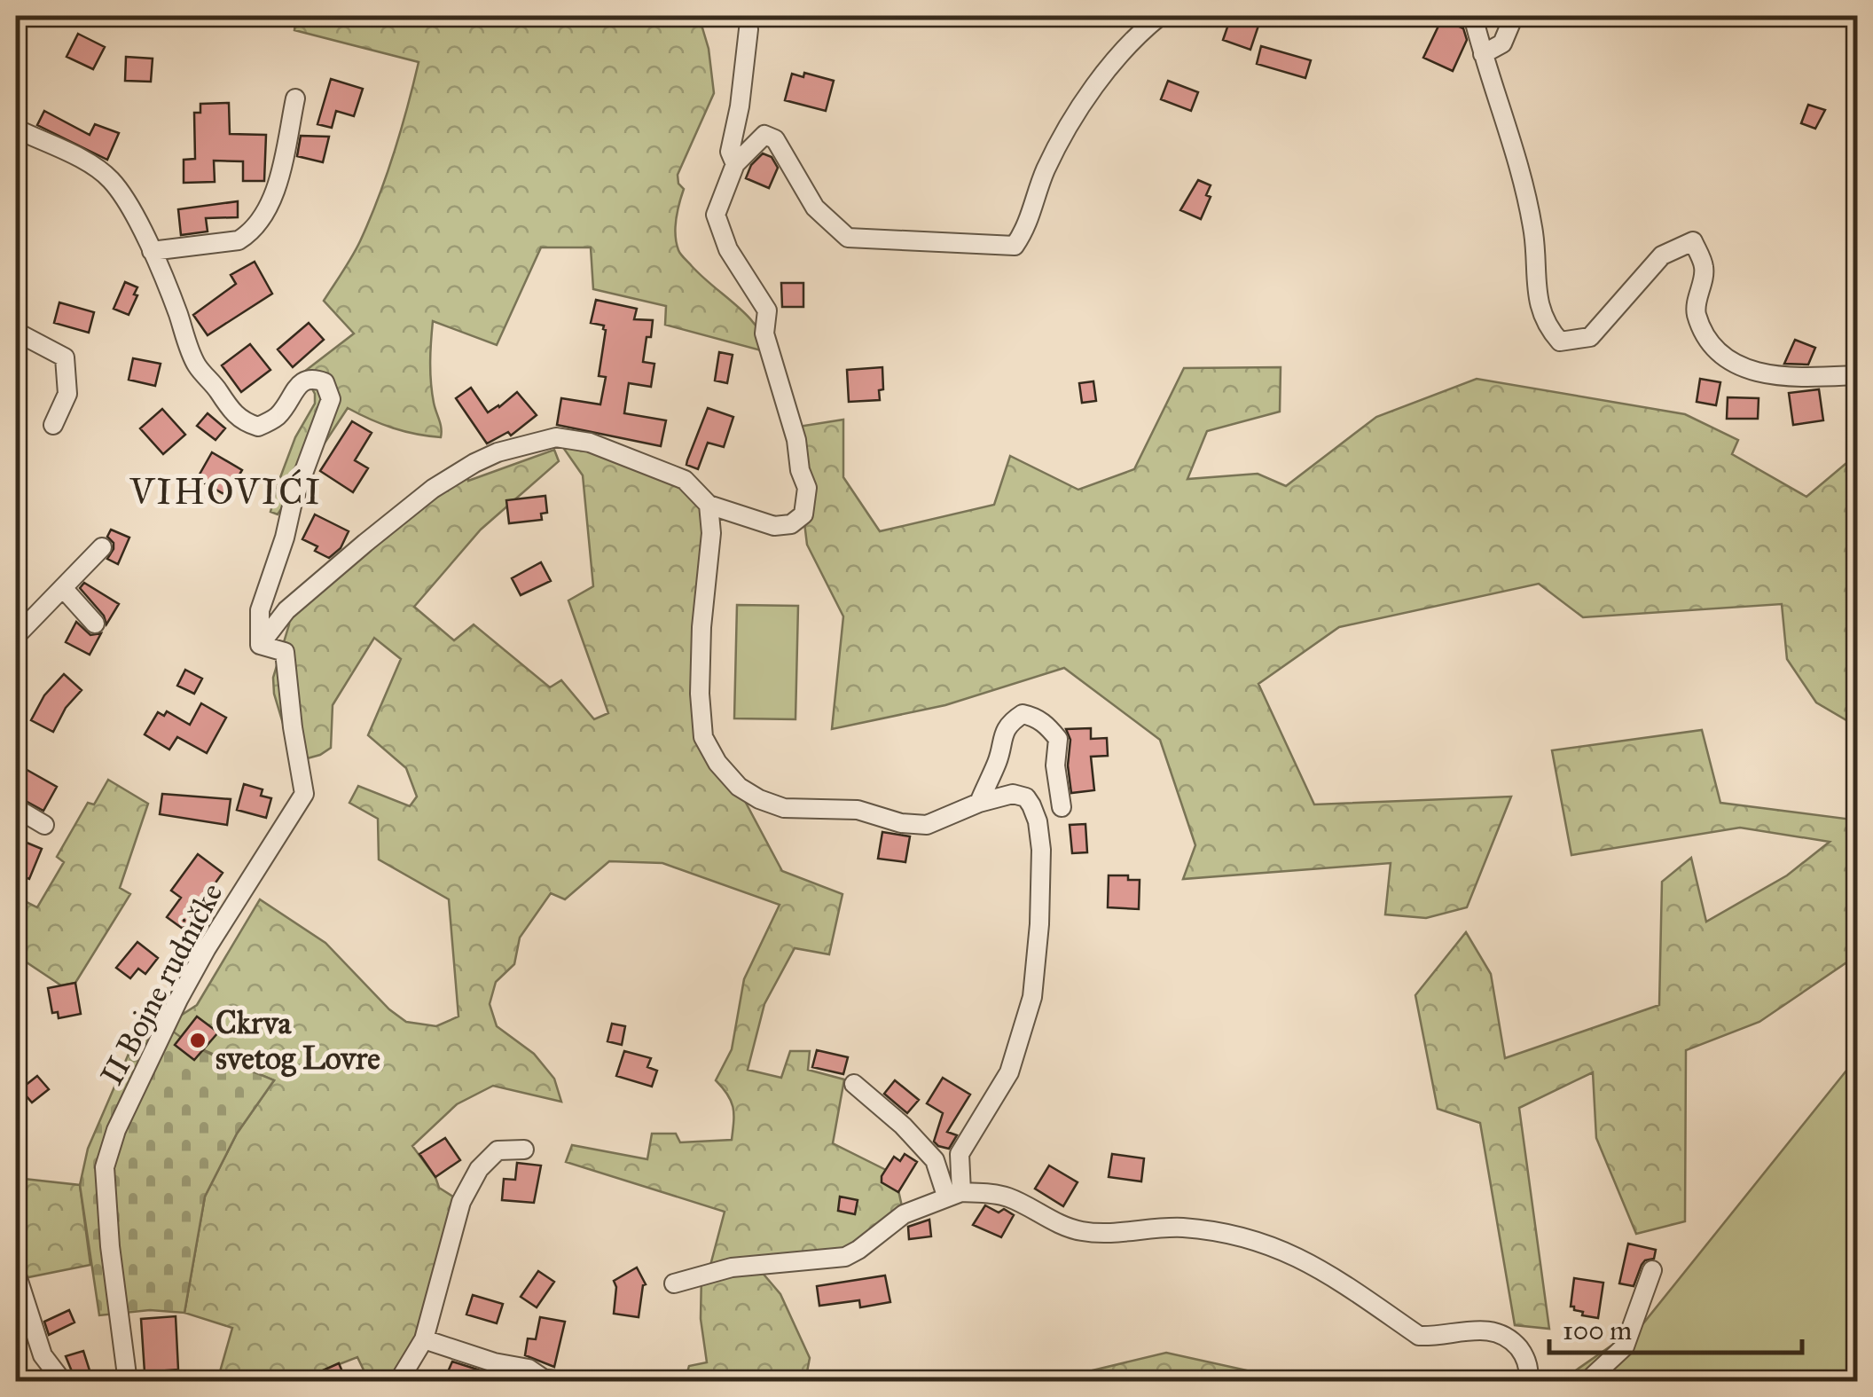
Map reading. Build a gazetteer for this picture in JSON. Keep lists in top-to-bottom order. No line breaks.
{"streets":{"street":["II Bojne rudničke"]},"districts":["VIHOVIĆI"],"places":["Ckrva svetog Lovre"],"scale_bar":"100 m"}
